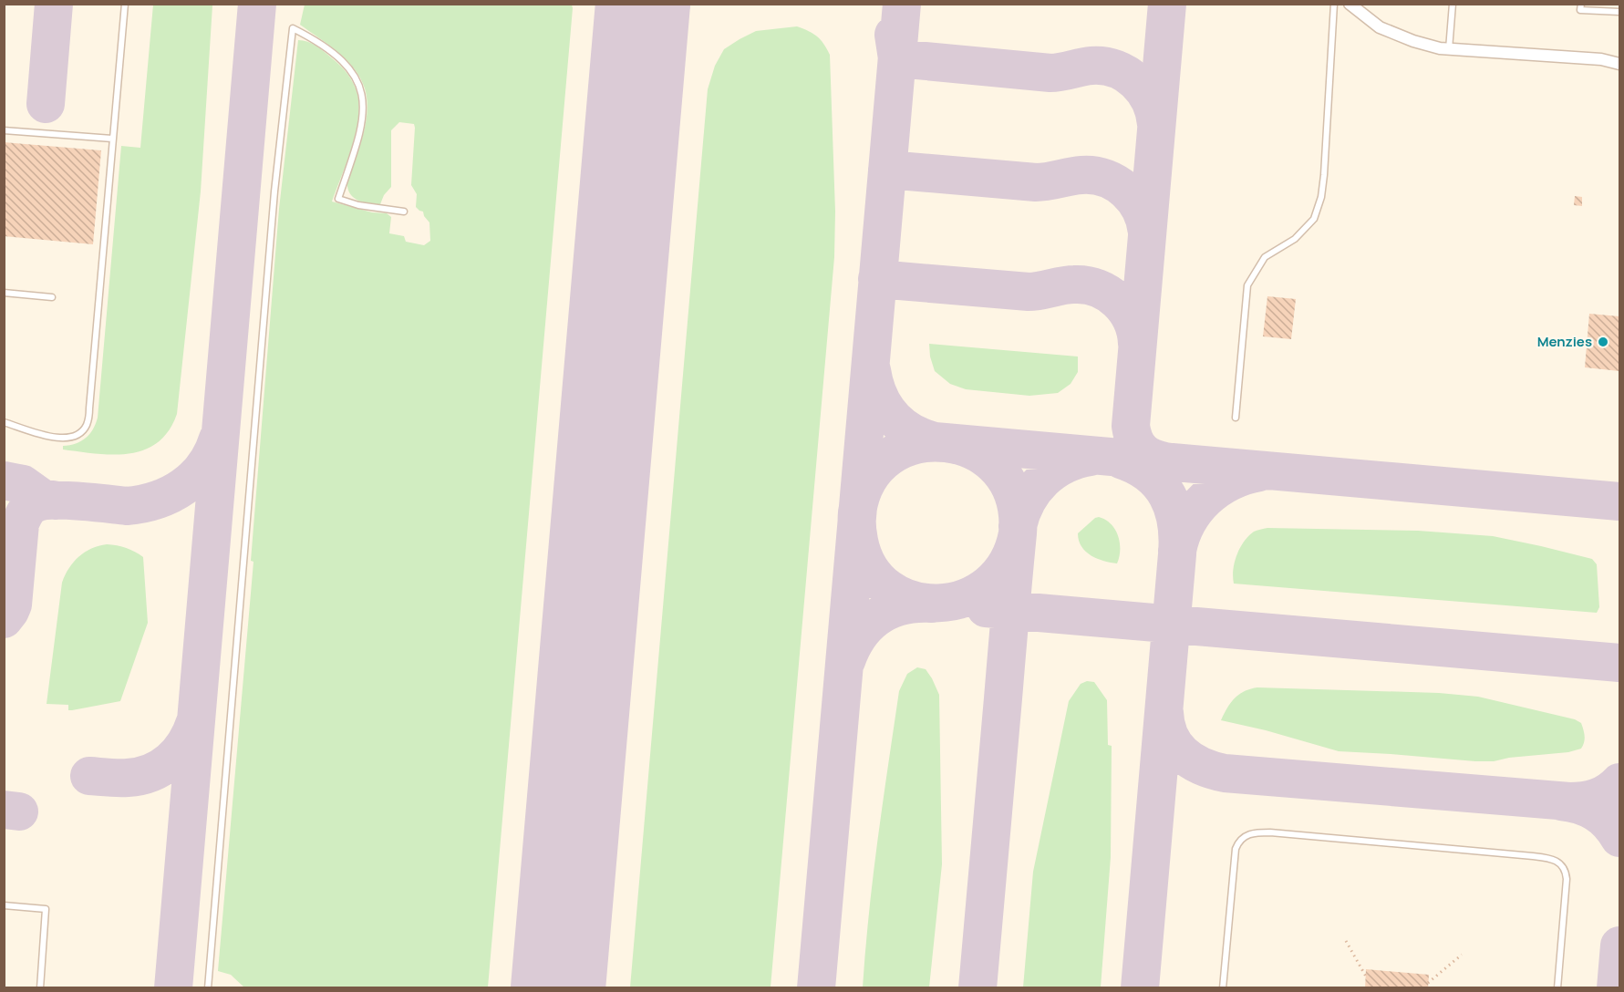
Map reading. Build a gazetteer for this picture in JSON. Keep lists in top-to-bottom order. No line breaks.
{"places":["Menzies"]}
